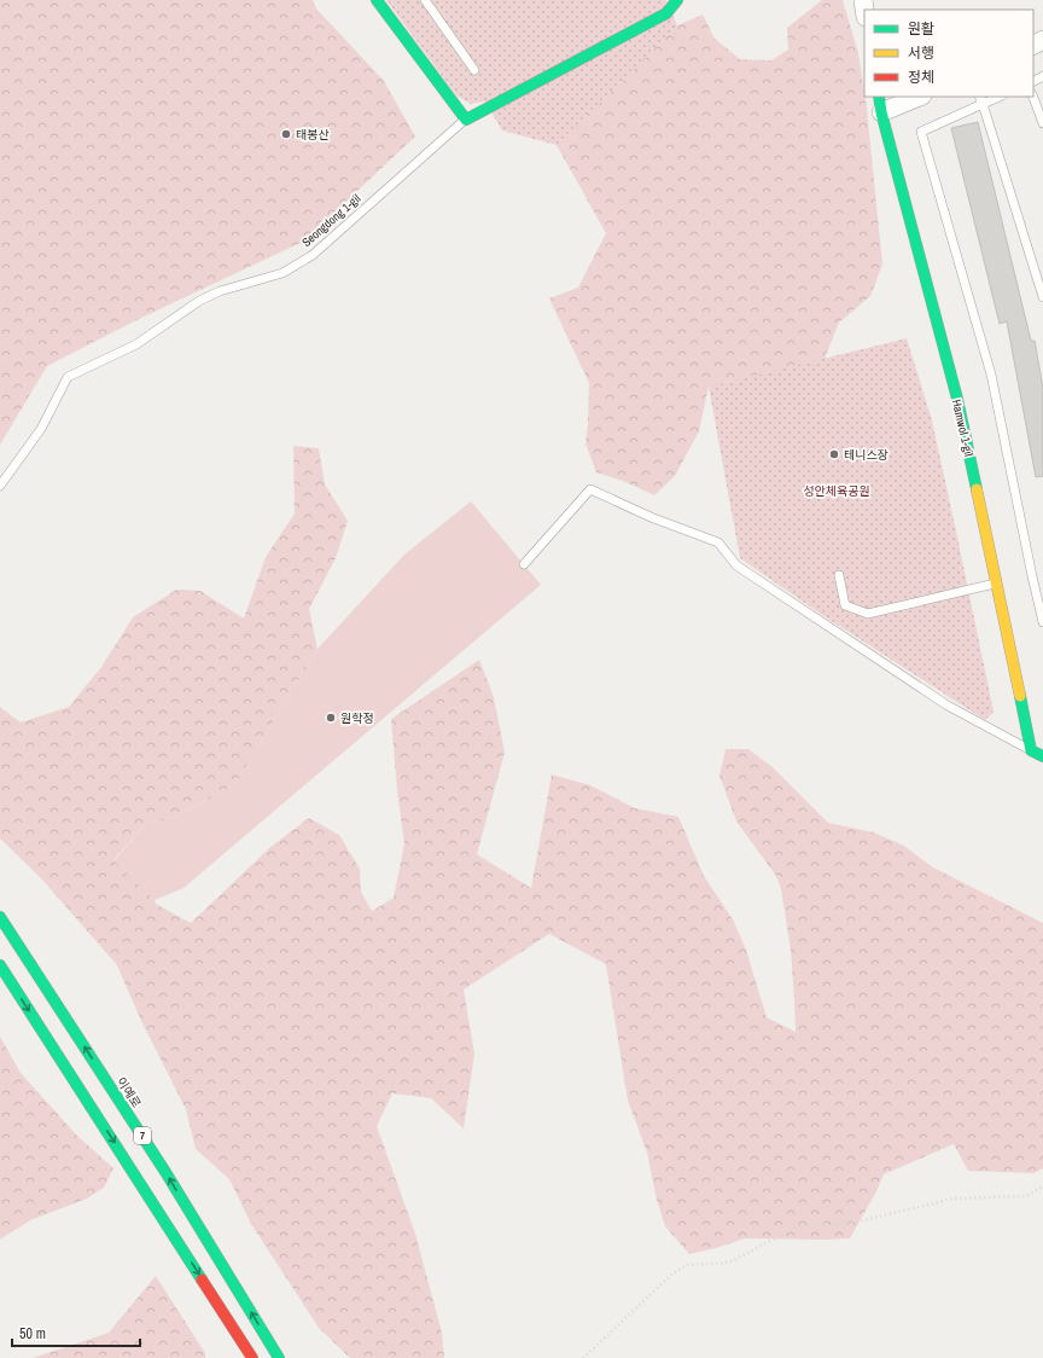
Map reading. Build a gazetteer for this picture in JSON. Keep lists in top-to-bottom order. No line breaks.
{"streets":{"main road":["Seongdong 1-gil","Hamwol 1-gil","이예로","7"]},"parks":["성안체육공원"],"places":["태봉산","테니스장","원학정"],"legend":["원활","서행","정체"],"scale_bar":"50 m"}
